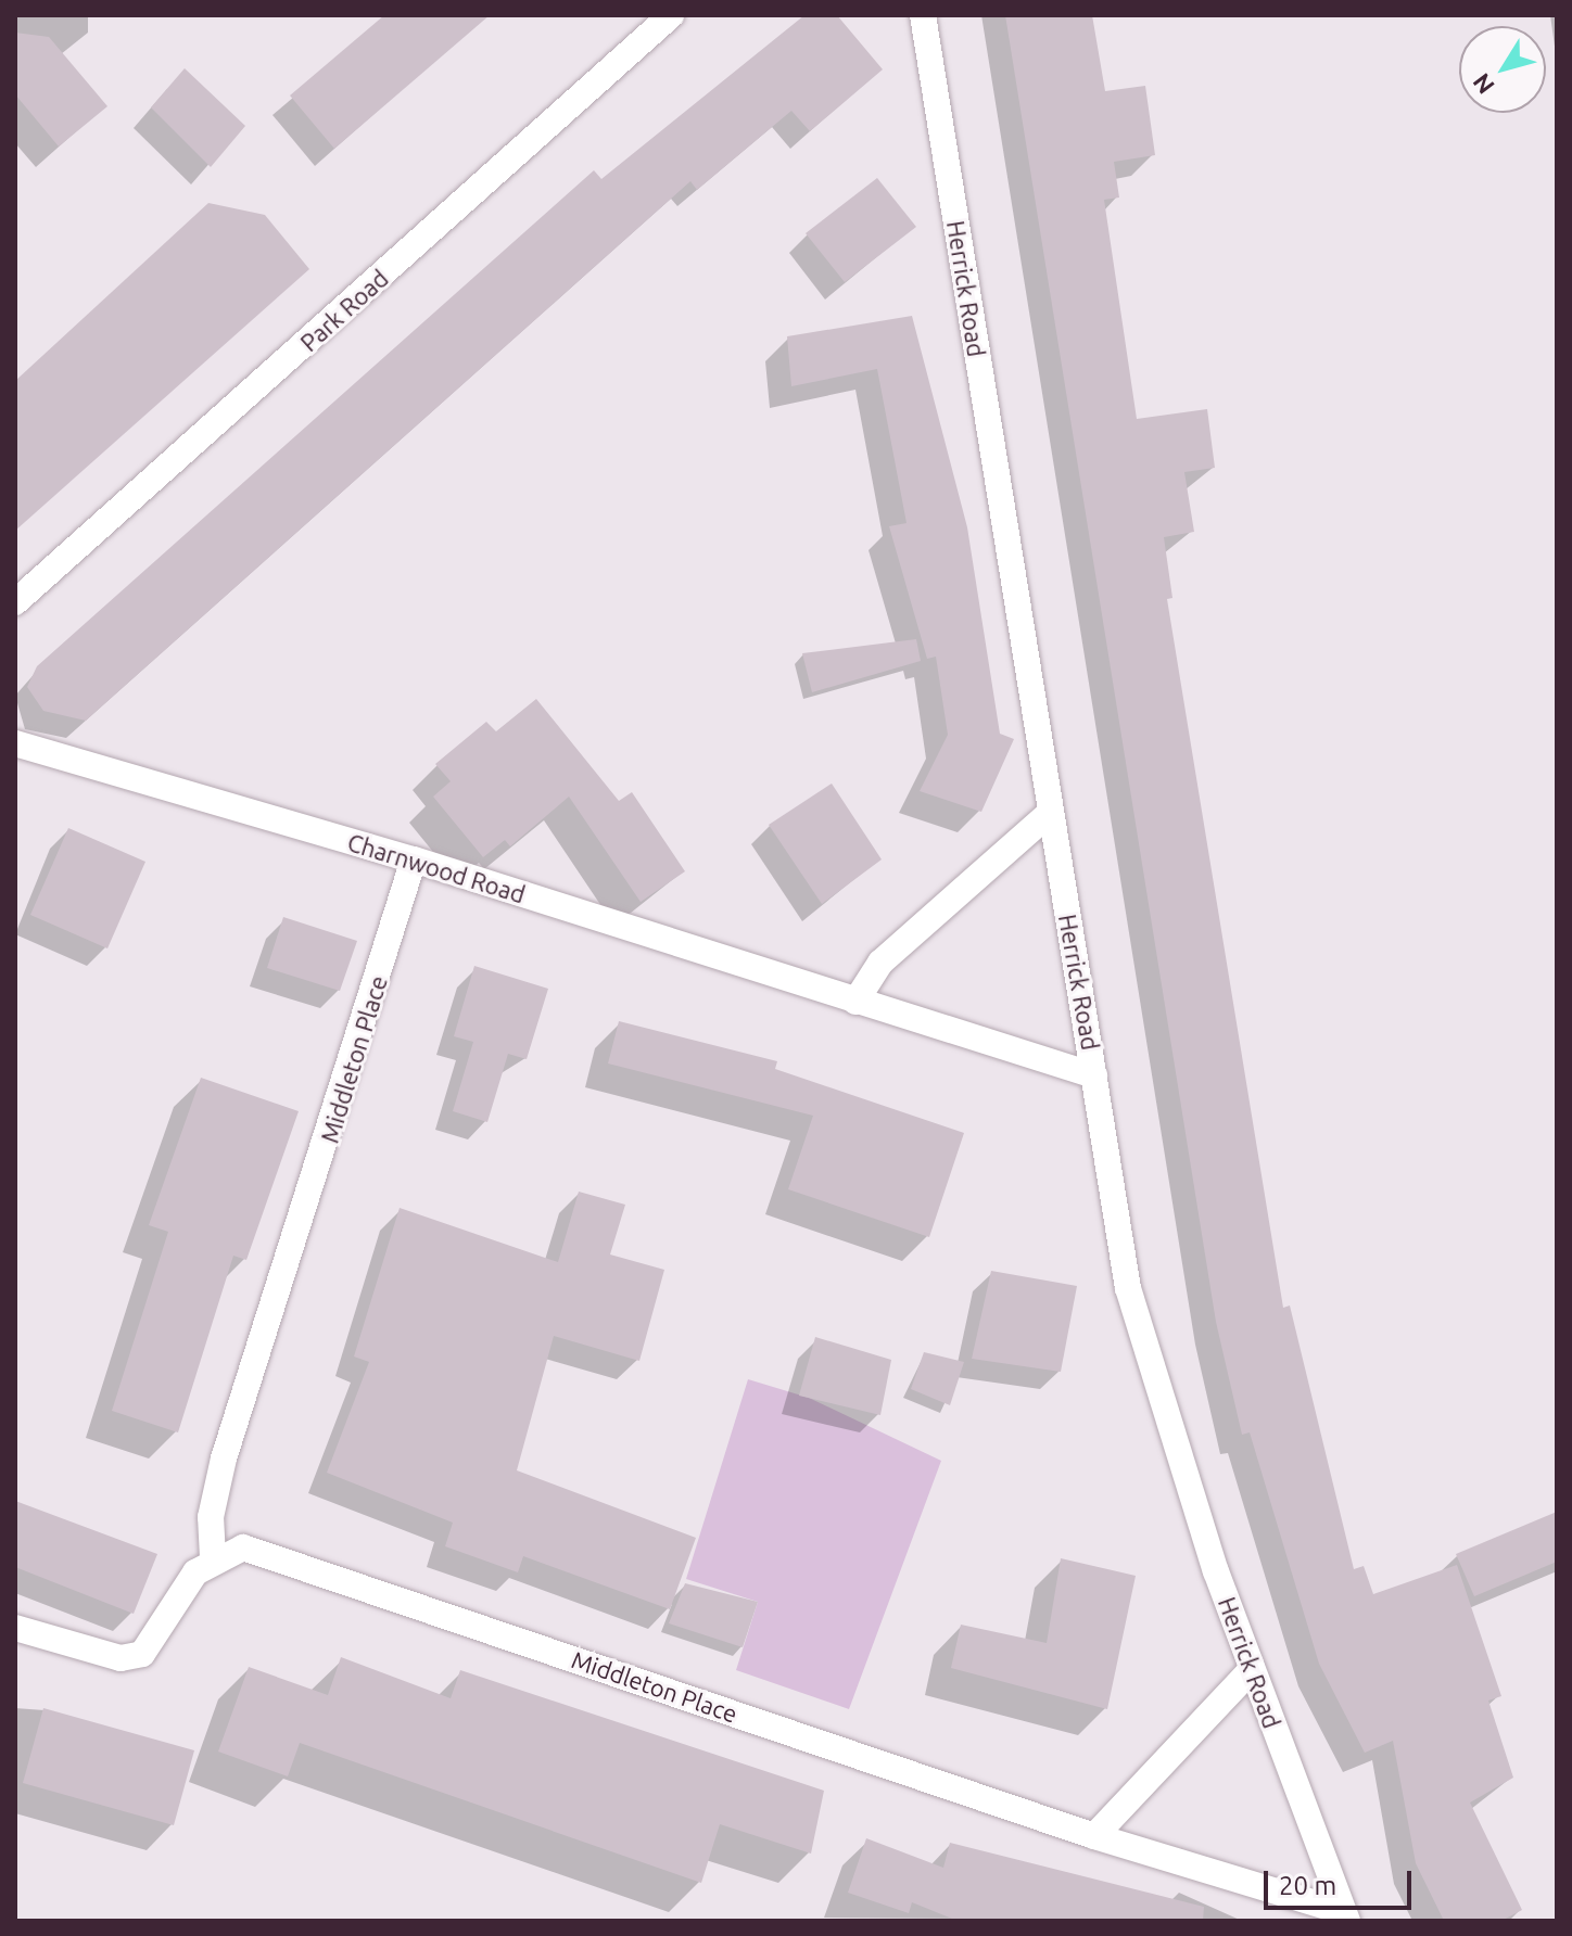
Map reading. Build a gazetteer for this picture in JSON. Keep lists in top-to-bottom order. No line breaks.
{"streets":{"street":["Herrick Road","Park Road","Charnwood Road","Middleton Place"]},"crossings":[["Herrick Road","Charnwood Road"],["Herrick Road","Middleton Place"],["Charnwood Road","Middleton Place"]],"scale_bar":"20 m","north":"bottom left"}
